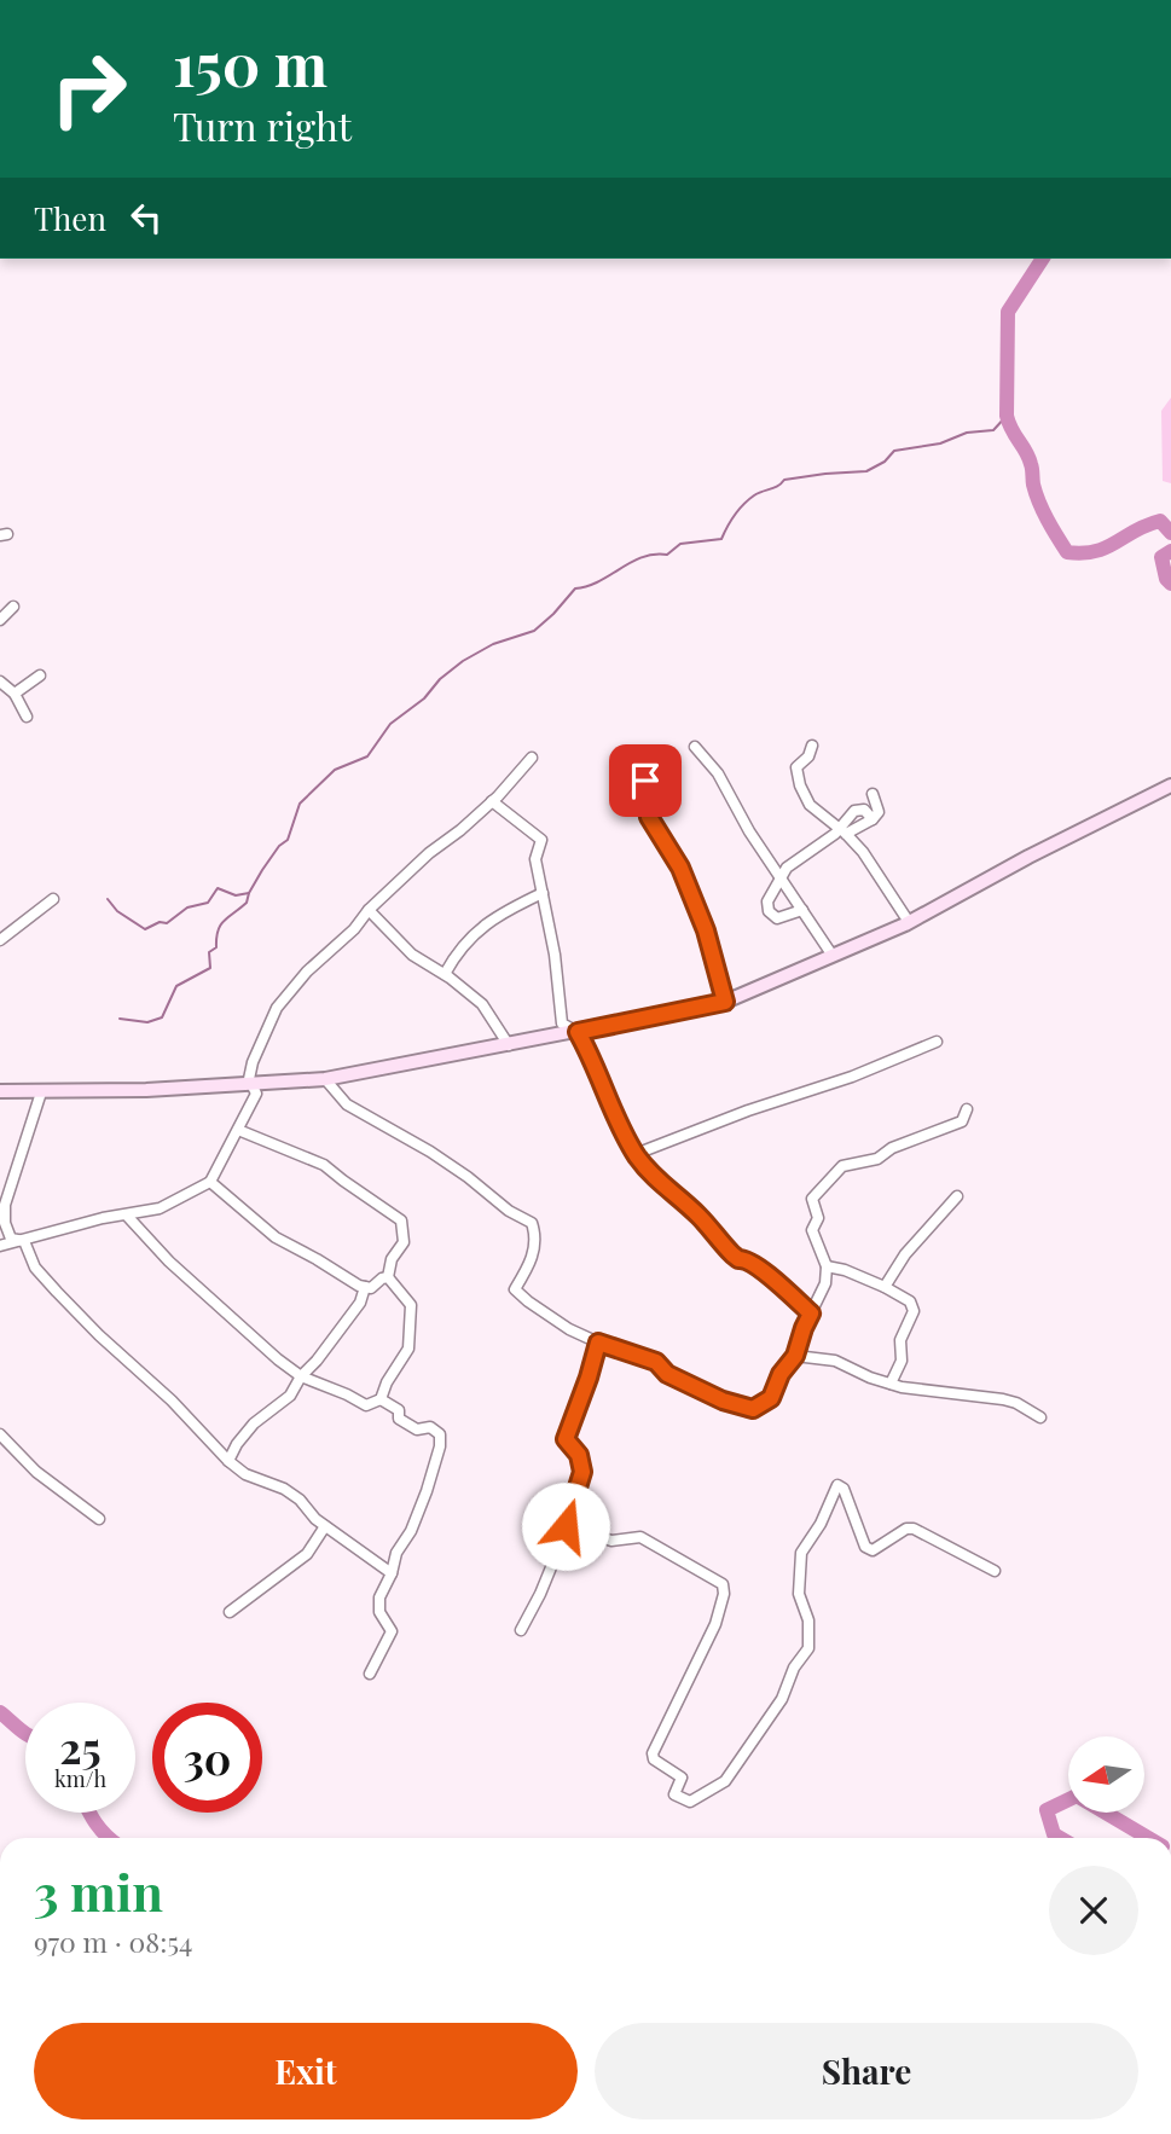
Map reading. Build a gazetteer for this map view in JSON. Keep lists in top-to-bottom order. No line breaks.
{"north":"left","page":{"turn":["150 m","Turn right"],"then":"Then","speed":"25 km/h","limit":"30","heading":["3 min","970 m · 08:54"],"buttons":["Exit","Share"]}}
